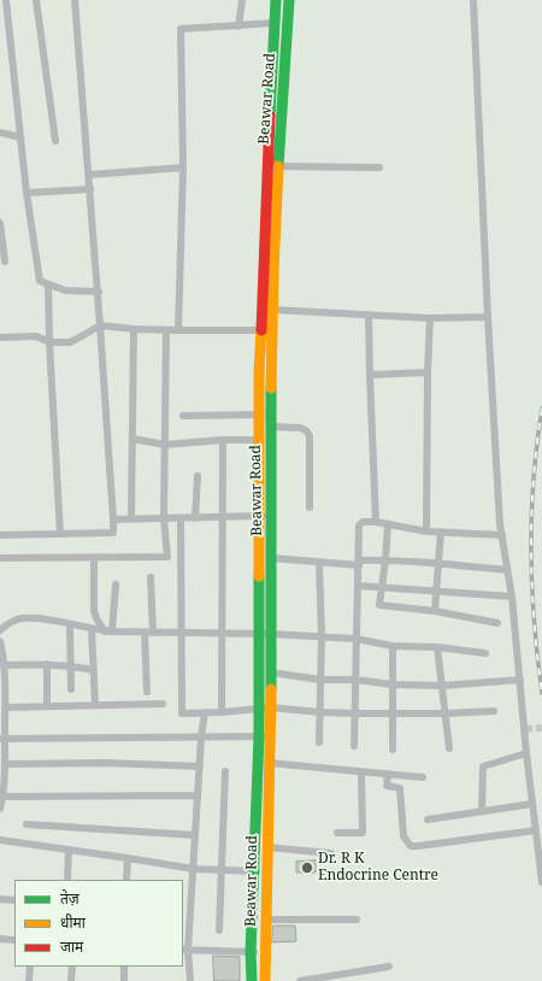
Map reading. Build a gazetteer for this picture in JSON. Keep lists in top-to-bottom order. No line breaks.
{"streets":{"main road":["Beawar Road"]},"places":["Dr. R K Endocrine Centre"],"legend":["तेज़","धीमा","जाम"]}
